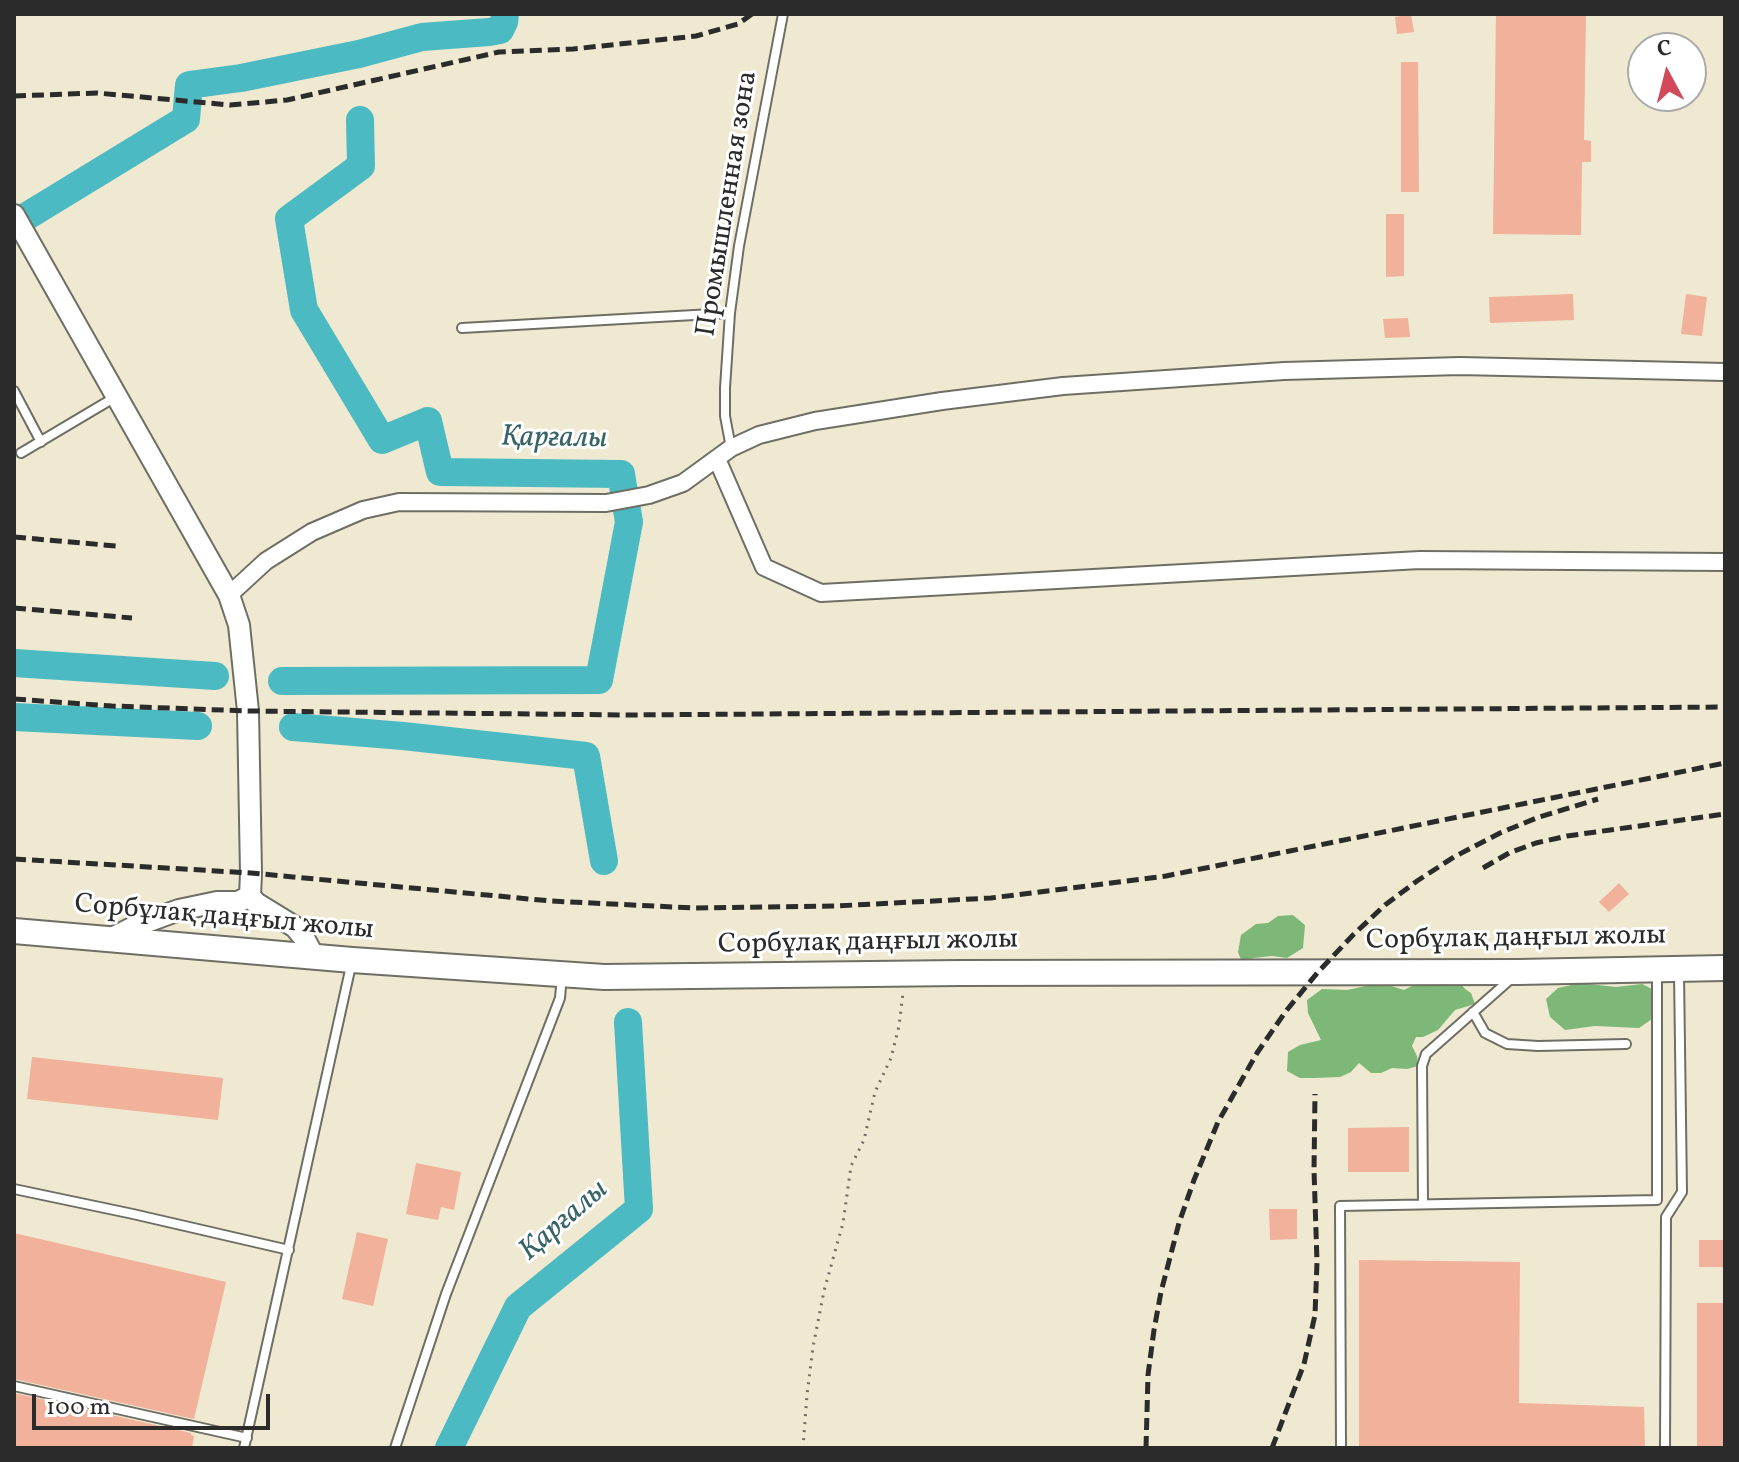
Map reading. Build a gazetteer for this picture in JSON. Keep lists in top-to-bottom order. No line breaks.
{"streets":{"main road":["Сорбұлақ даңғыл жолы"],"lane":["Промышленная зона"]},"water":["Қарғалы"],"scale_bar":"100 m","north":"top"}
